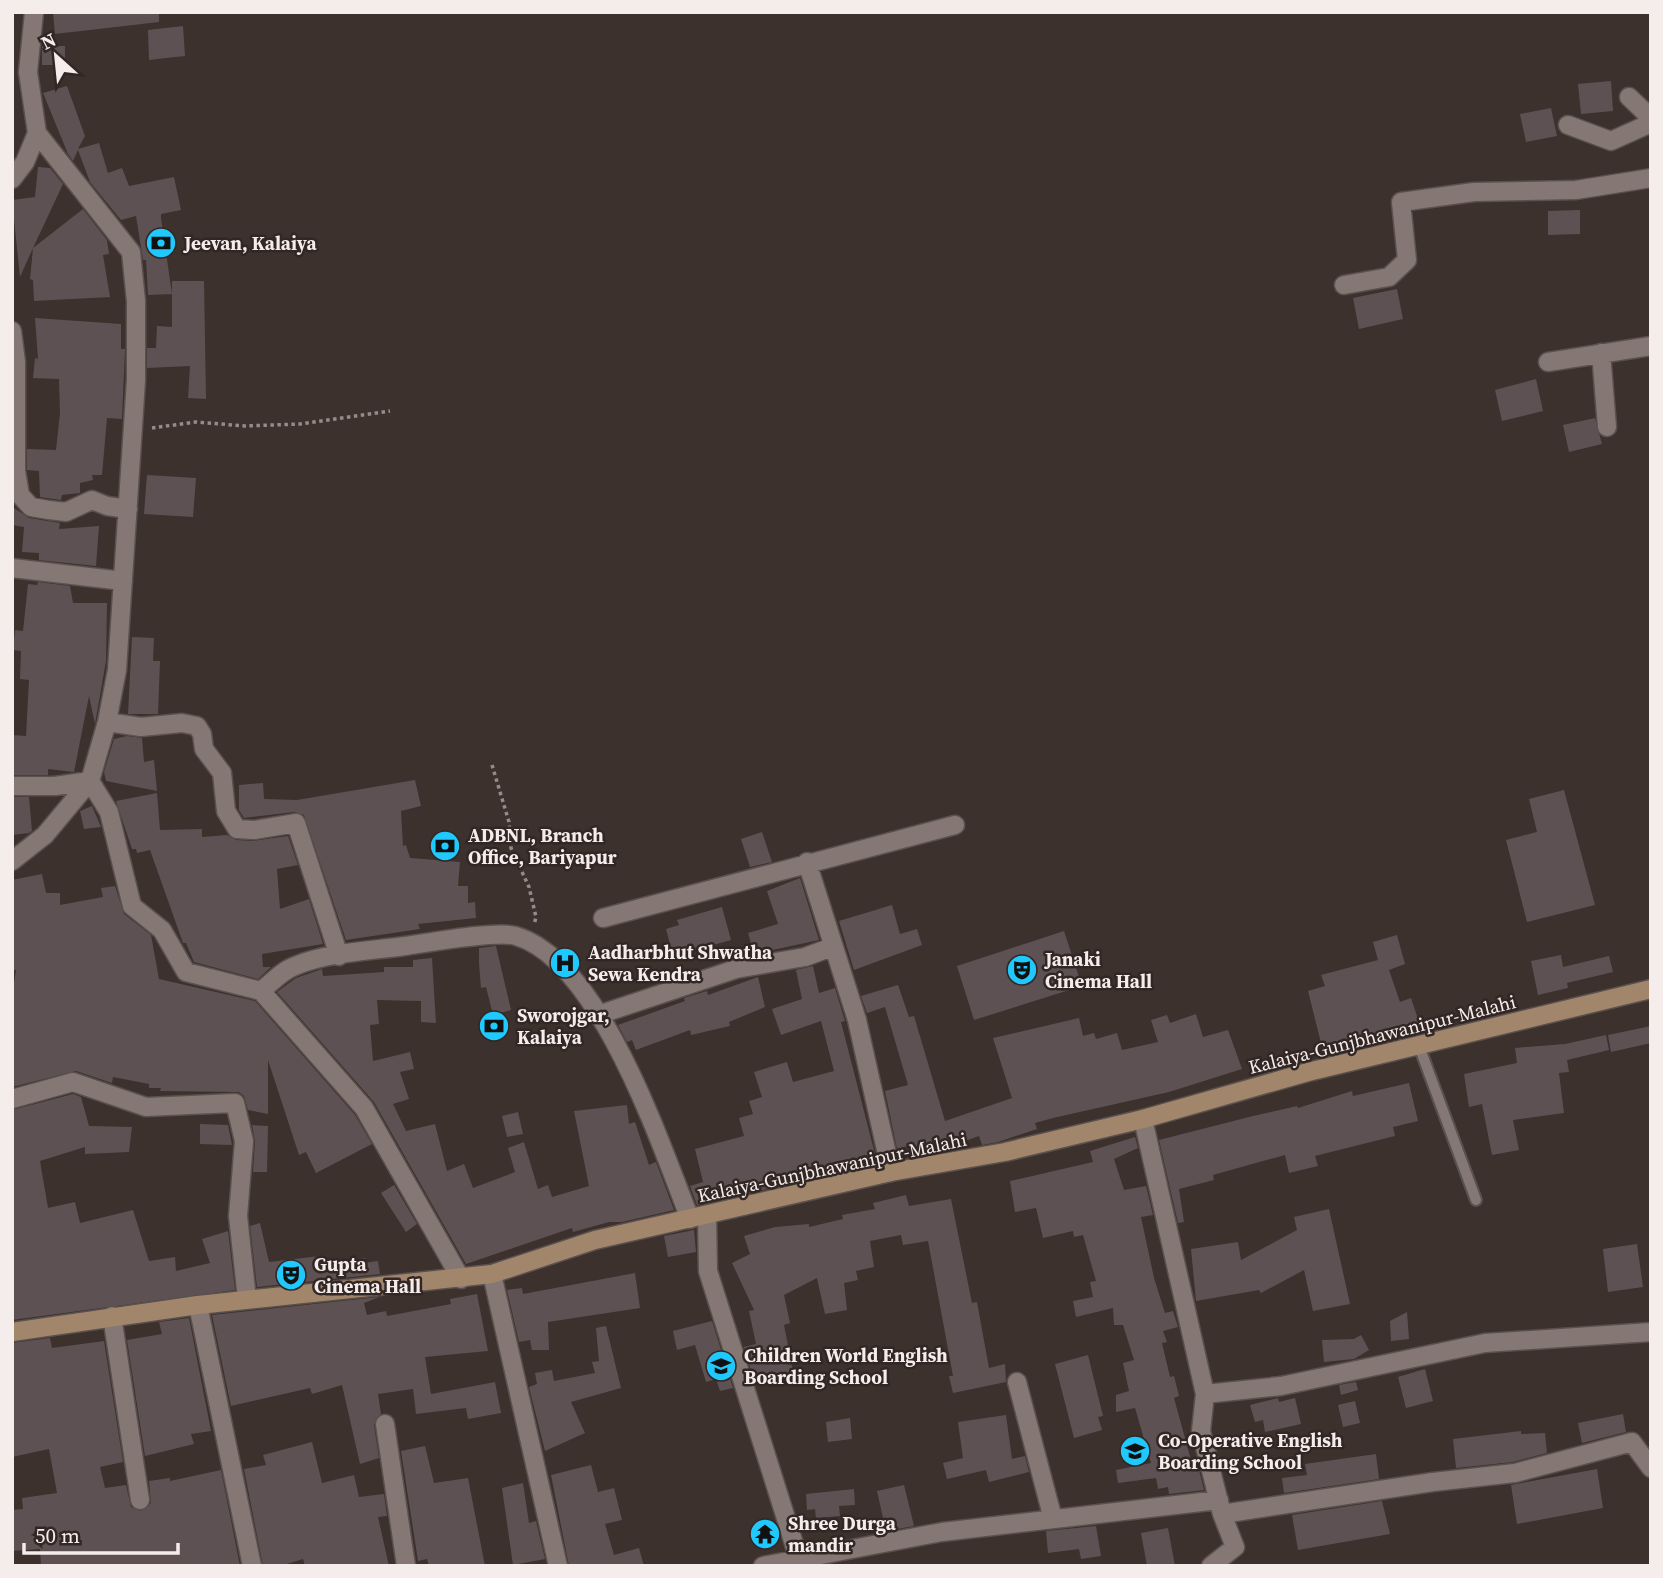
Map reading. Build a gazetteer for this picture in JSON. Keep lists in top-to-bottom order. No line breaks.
{"streets":{"street":["Kalaiya-Gunjbhawanipur-Malahi"]},"places":{"bank":["Jeevan, Kalaiya","ADBNL, Branch Office, Bariyapur","Sworojgar, Kalaiya"],"hospital":["Aadharbhut Shwatha Sewa Kendra"],"theatre":["Janaki Cinema Hall","Gupta Cinema Hall"],"school or university":["Children World English Boarding School","Co-Operative English Boarding School"],"temple":["Shree Durga mandir"]},"scale_bar":"50 m","north":"top left"}
